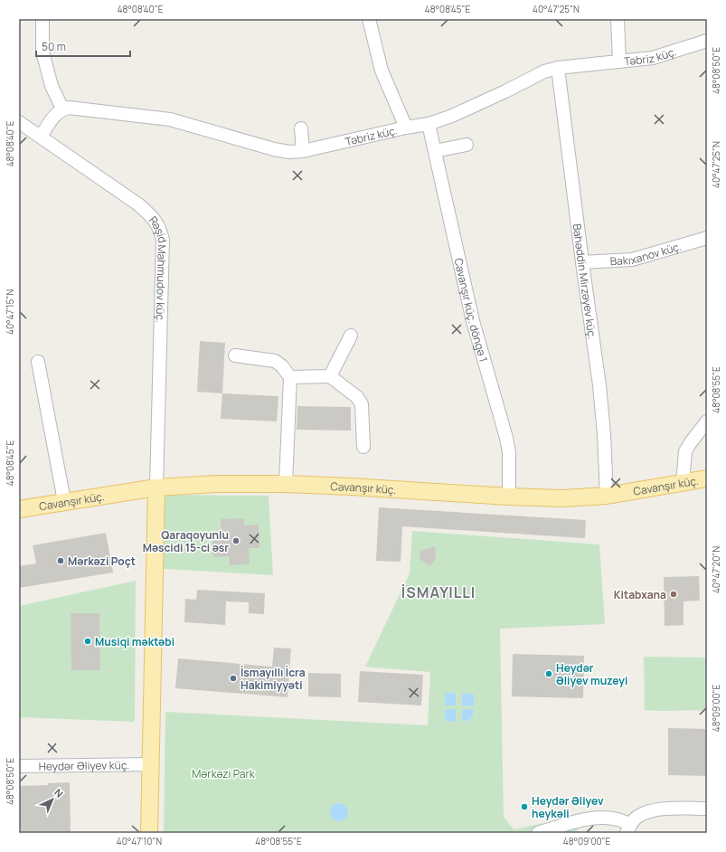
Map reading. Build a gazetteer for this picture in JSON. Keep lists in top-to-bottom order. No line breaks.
{"streets":{"main road":["Cavanşır küç."],"street":["Təbriz küç.","Bakıxanov küç.","Rəşid Mahmudov küç.","Bahəddin Mirzəyev küç.","Cavanşır küç. döngə 1","Heydər Əliyev küç."]},"crossings":[["Təbriz küç.","Bahəddin Mirzəyev küç."],["Təbriz küç.","Cavanşır küç. döngə 1"],["Bakıxanov küç.","Bahəddin Mirzəyev küç."],["Rəşid Mahmudov küç.","Cavanşır küç."],["Bahəddin Mirzəyev küç.","Cavanşır küç."],["Cavanşır küç. döngə 1","Cavanşır küç."]],"districts":["İSMAYILLI"],"parks":["Mərkəzi Park"],"places":["Qaraqoyunlu Məscidi 15-ci əsr","Mərkəzi Poçt","Kitabxana","Musiqi məktəbi","Heydər Əliyev muzeyi","İsmayıllı İcra Hakimiyyəti","Heydər Əliyev heykəli"],"scale_bar":"50 m","north":"top right","coordinates":["48°08'40\"E","48°08'45\"E","40°47'25\"N","48°08'50\"E","40°47'15\"N","48°08'55\"E","40°47'20\"N","48°09'00\"E","40°47'10\"N"]}
